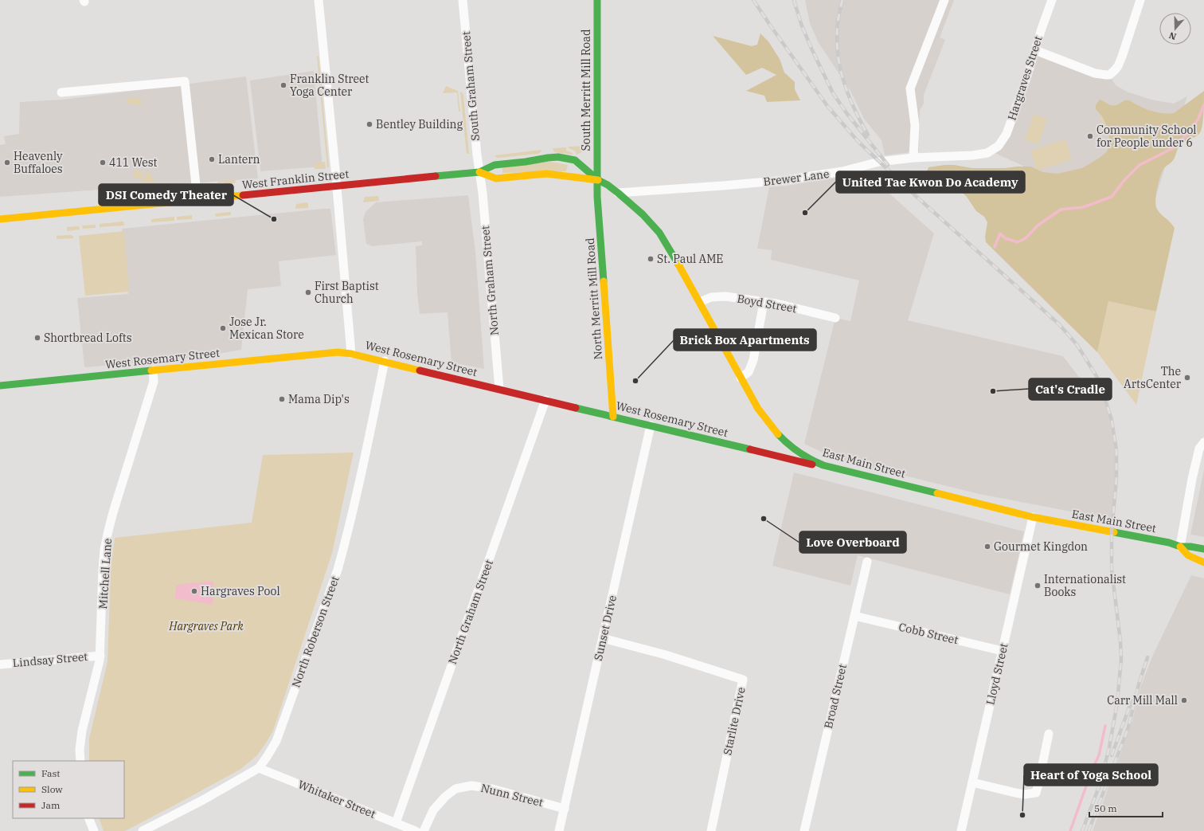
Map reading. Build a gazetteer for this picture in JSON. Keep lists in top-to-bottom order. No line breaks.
{"streets":{"main road":["South Merritt Mill Road","West Franklin Street","North Merritt Mill Road","West Rosemary Street","East Main Street"],"street":["Hargraves Street","South Graham Street","Brewer Lane","North Graham Street","Boyd Street","Mitchell Lane","Sunset Drive","North Roberson Street","Cobb Street","Lindsay Street","Lloyd Street","Broad Street","Starlite Drive","Nunn Street","Whitaker Street"]},"crossings":[["Hargraves Street","Brewer Lane"],["South Graham Street","West Franklin Street"],["South Graham Street","North Graham Street"],["South Merritt Mill Road","West Franklin Street"],["South Merritt Mill Road","North Merritt Mill Road"],["South Merritt Mill Road","East Main Street"],["Brewer Lane","East Main Street"],["West Franklin Street","North Graham Street"],["West Franklin Street","North Merritt Mill Road"],["West Franklin Street","East Main Street"],["North Graham Street","West Rosemary Street"],["North Graham Street","Whitaker Street"],["North Merritt Mill Road","West Rosemary Street"],["North Merritt Mill Road","East Main Street"],["Boyd Street","East Main Street"],["West Rosemary Street","East Main Street"],["West Rosemary Street","Mitchell Lane"],["West Rosemary Street","Sunset Drive"],["West Rosemary Street","North Roberson Street"],["East Main Street","Lloyd Street"],["Mitchell Lane","Lindsay Street"],["Sunset Drive","Starlite Drive"],["Sunset Drive","Nunn Street"],["North Roberson Street","Whitaker Street"],["Cobb Street","Lloyd Street"],["Cobb Street","Broad Street"]],"parks":["Hargraves Park"],"places":["Franklin Street Yoga Center","Bentley Building","Community School for People under 6","Lantern","Heavenly Buffaloes","411 West","United Tae Kwon Do Academy","DSI Comedy Theater","St. Paul AME","First Baptist Church","Jose Jr. Mexican Store","Shortbread Lofts","The ArtsCenter","Brick Box Apartments","Cat's Cradle","Mama Dip's","Love Overboard","Gourmet Kingdon","Internationalist Books","Hargraves Pool","Carr Mill Mall","Heart of Yoga School"],"legend":["Fast","Slow","Jam"],"scale_bar":"50 m","north":"bottom"}
